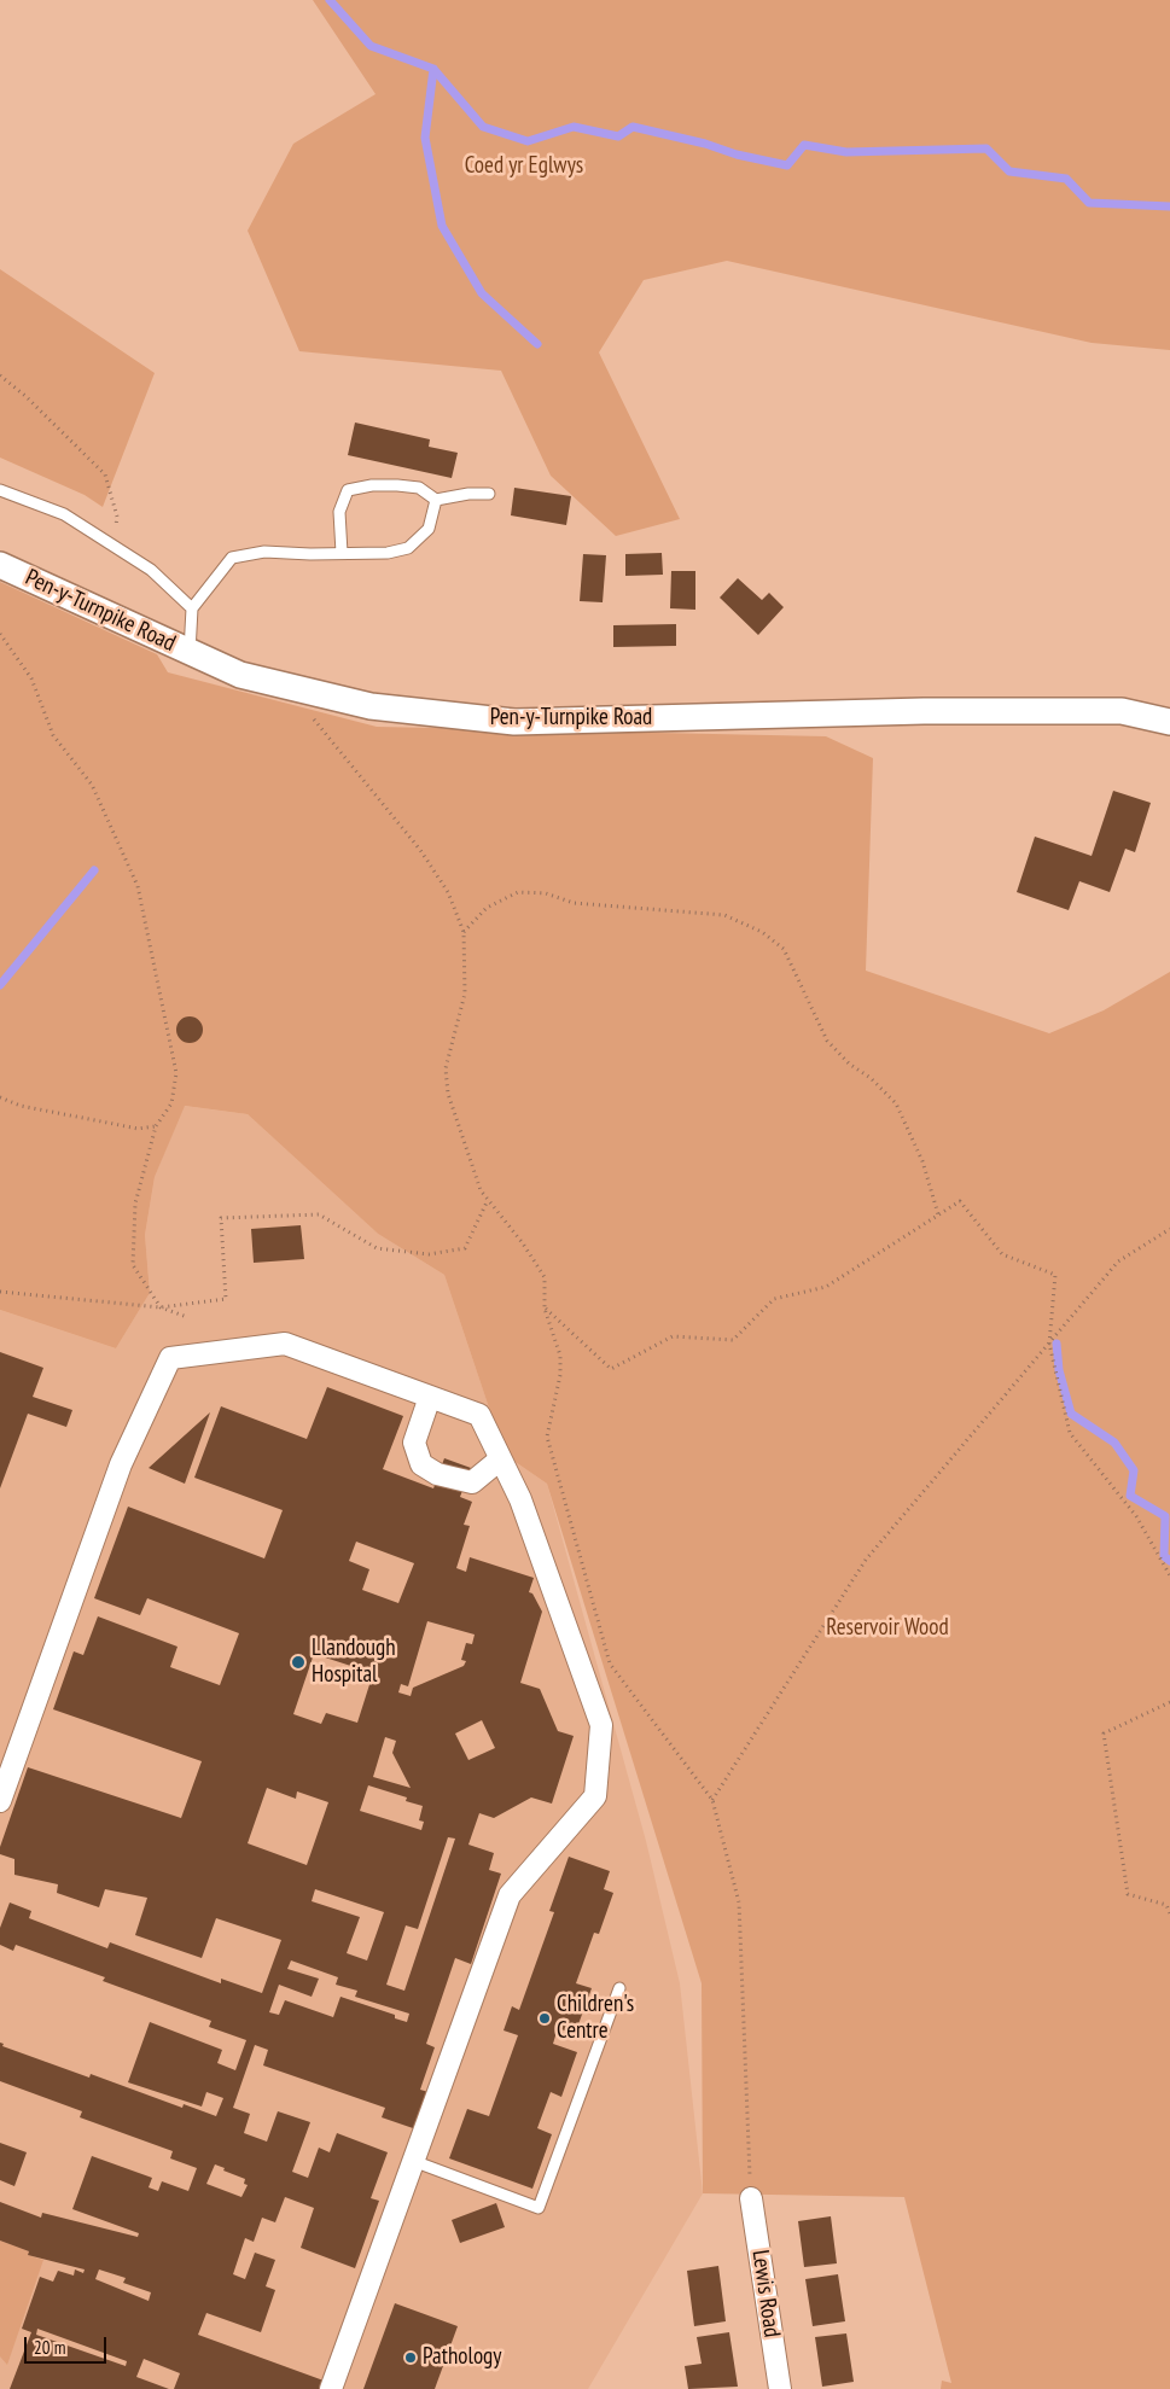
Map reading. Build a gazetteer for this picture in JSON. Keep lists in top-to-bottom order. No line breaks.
{"streets":{"street":["Pen-y-Turnpike Road","Lewis Road"]},"parks":["Coed yr Eglwys","Reservoir Wood"],"places":["Llandough Hospital","Children's Centre","Pathology"],"scale_bar":"20 m"}
